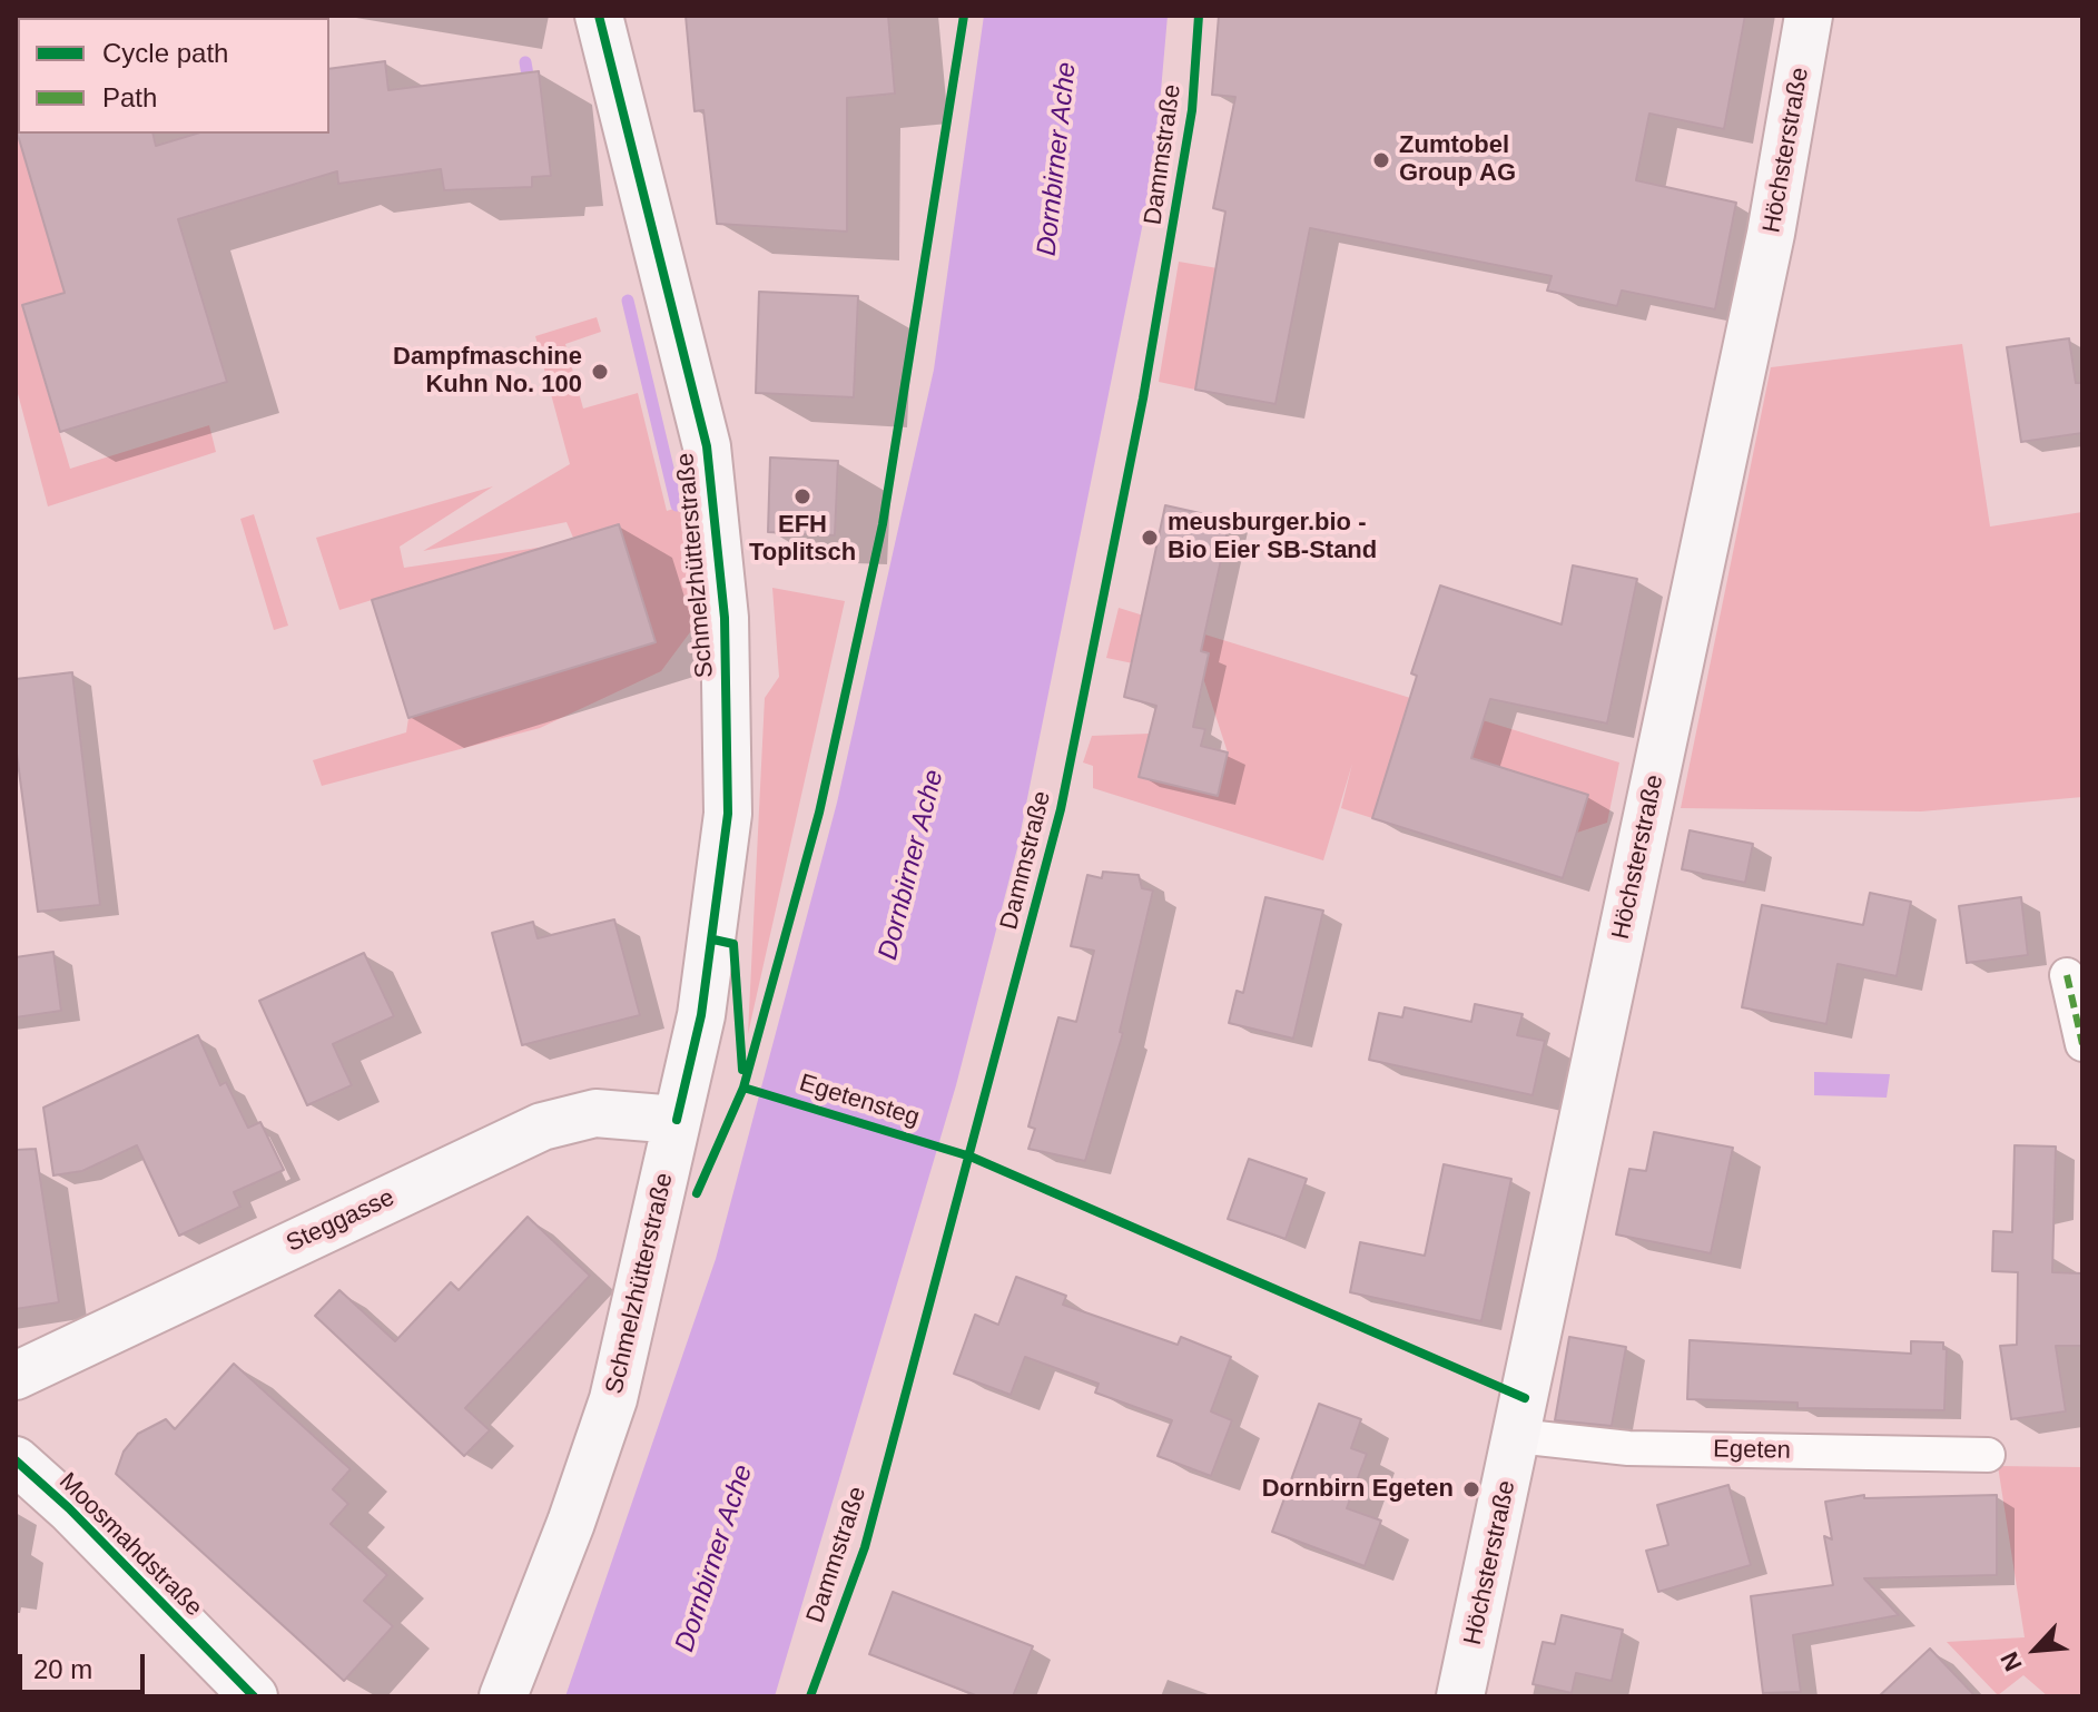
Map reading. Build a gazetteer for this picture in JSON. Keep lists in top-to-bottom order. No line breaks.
{"streets":{"street":["Höchsterstraße","Schmelzhütterstraße","Steggasse","Egeten","Moosmahdstraße"],"cycle path":["Dammstraße","Egetensteg"]},"crossings":[["Höchsterstraße","Egeten"],["Schmelzhütterstraße","Steggasse"]],"water":["Dornbirner Ache"],"places":["Zumtobel Group AG","Dampfmaschine Kuhn No. 100","EFH Toplitsch","meusburger.bio - Bio Eier SB-Stand","Dornbirn Egeten"],"legend":["Cycle path","Path"],"scale_bar":"20 m","north":"bottom left"}
